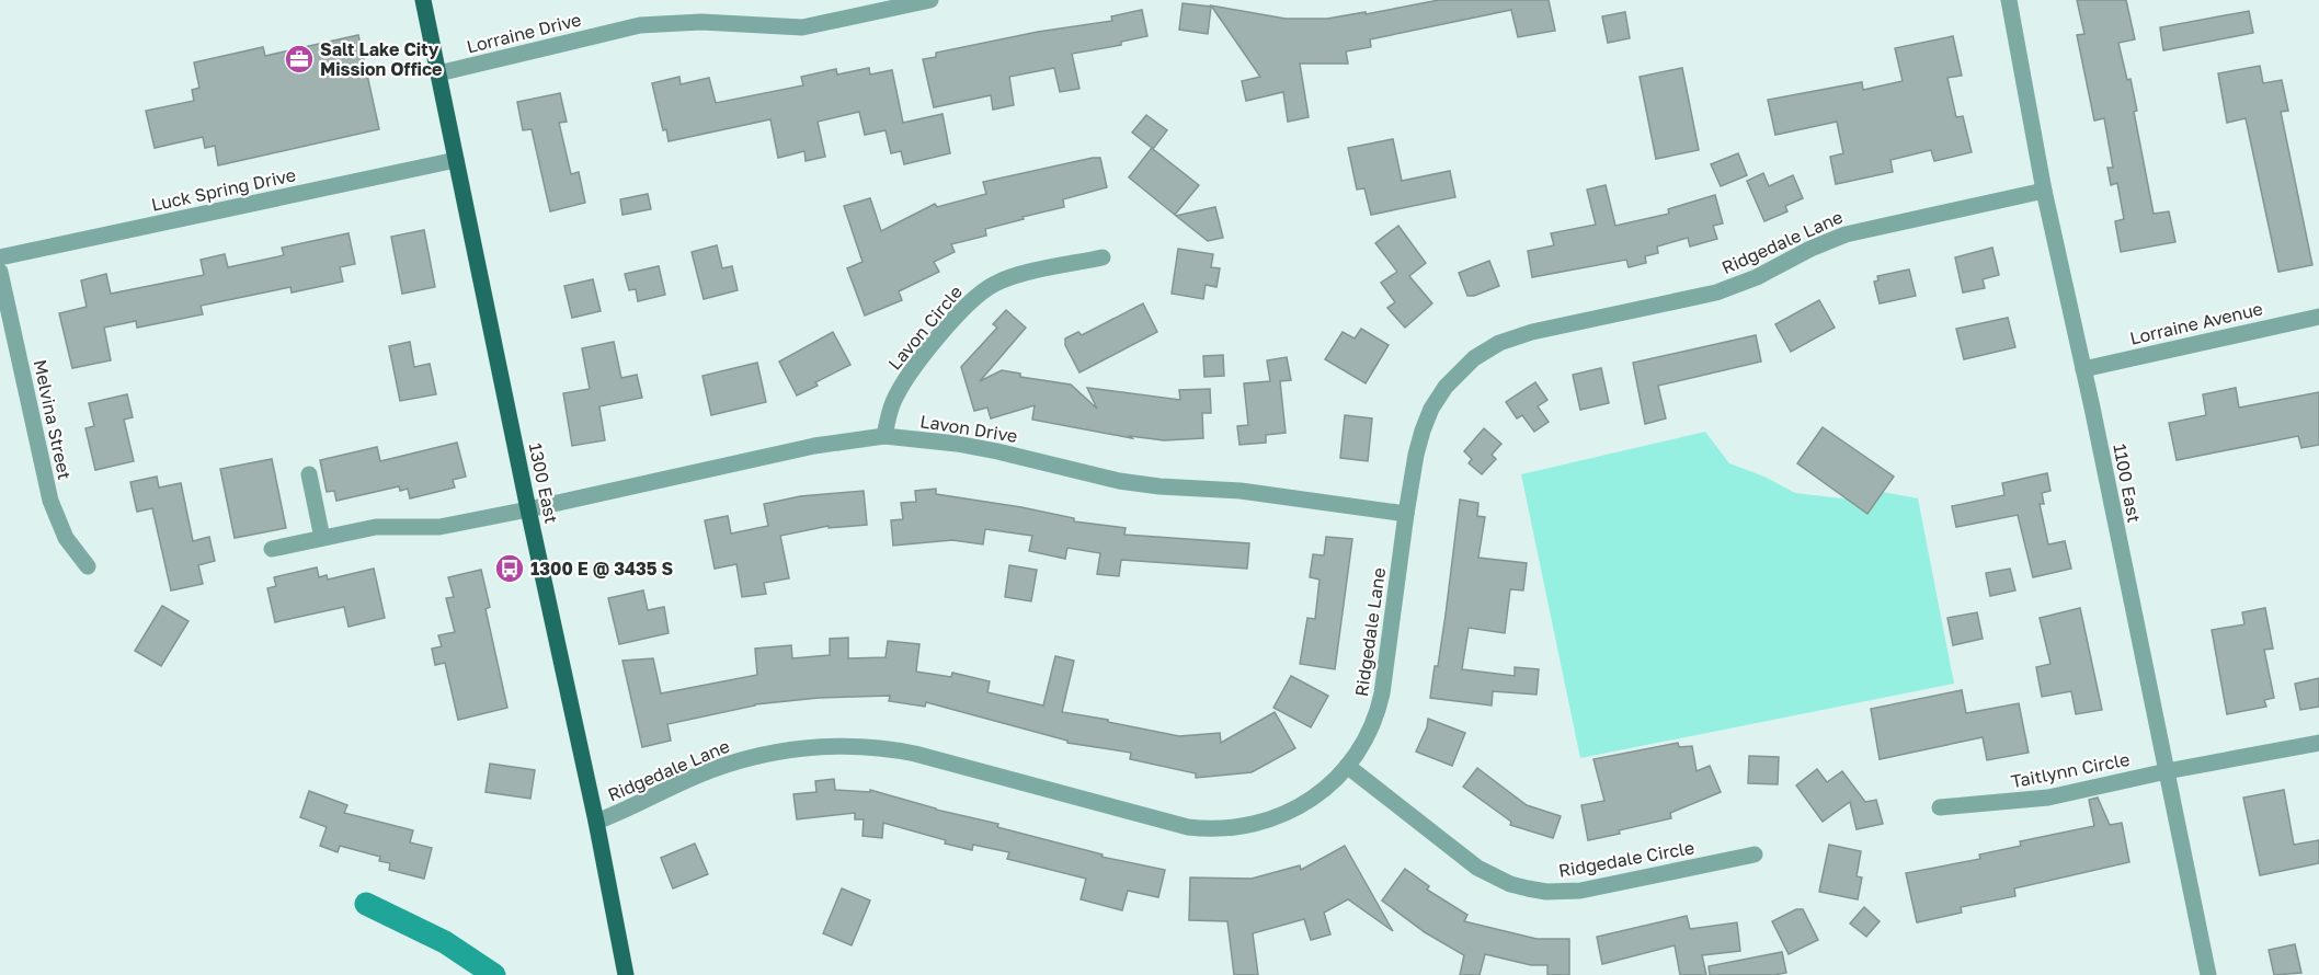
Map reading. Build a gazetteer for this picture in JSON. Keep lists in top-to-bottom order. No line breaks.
{"streets":{"main road":["1300 East"],"street":["Lorraine Drive","Luck Spring Drive","Ridgedale Lane","Lorraine Avenue","Lavon Circle","Melvina Street","Lavon Drive","1100 East","Taitlynn Circle","Ridgedale Circle"]},"crossings":[["Lorraine Drive","1300 East"],["Luck Spring Drive","1300 East"],["Ridgedale Lane","Lavon Drive"],["Ridgedale Lane","1300 East"],["Ridgedale Lane","1100 East"],["Ridgedale Lane","Ridgedale Circle"],["Lorraine Avenue","1100 East"],["Lavon Circle","Lavon Drive"],["Lavon Drive","1300 East"],["1100 East","Taitlynn Circle"]],"places":{"office":["Salt Lake City Mission Office"],"bus stop":["1300 E @ 3435 S"]}}
